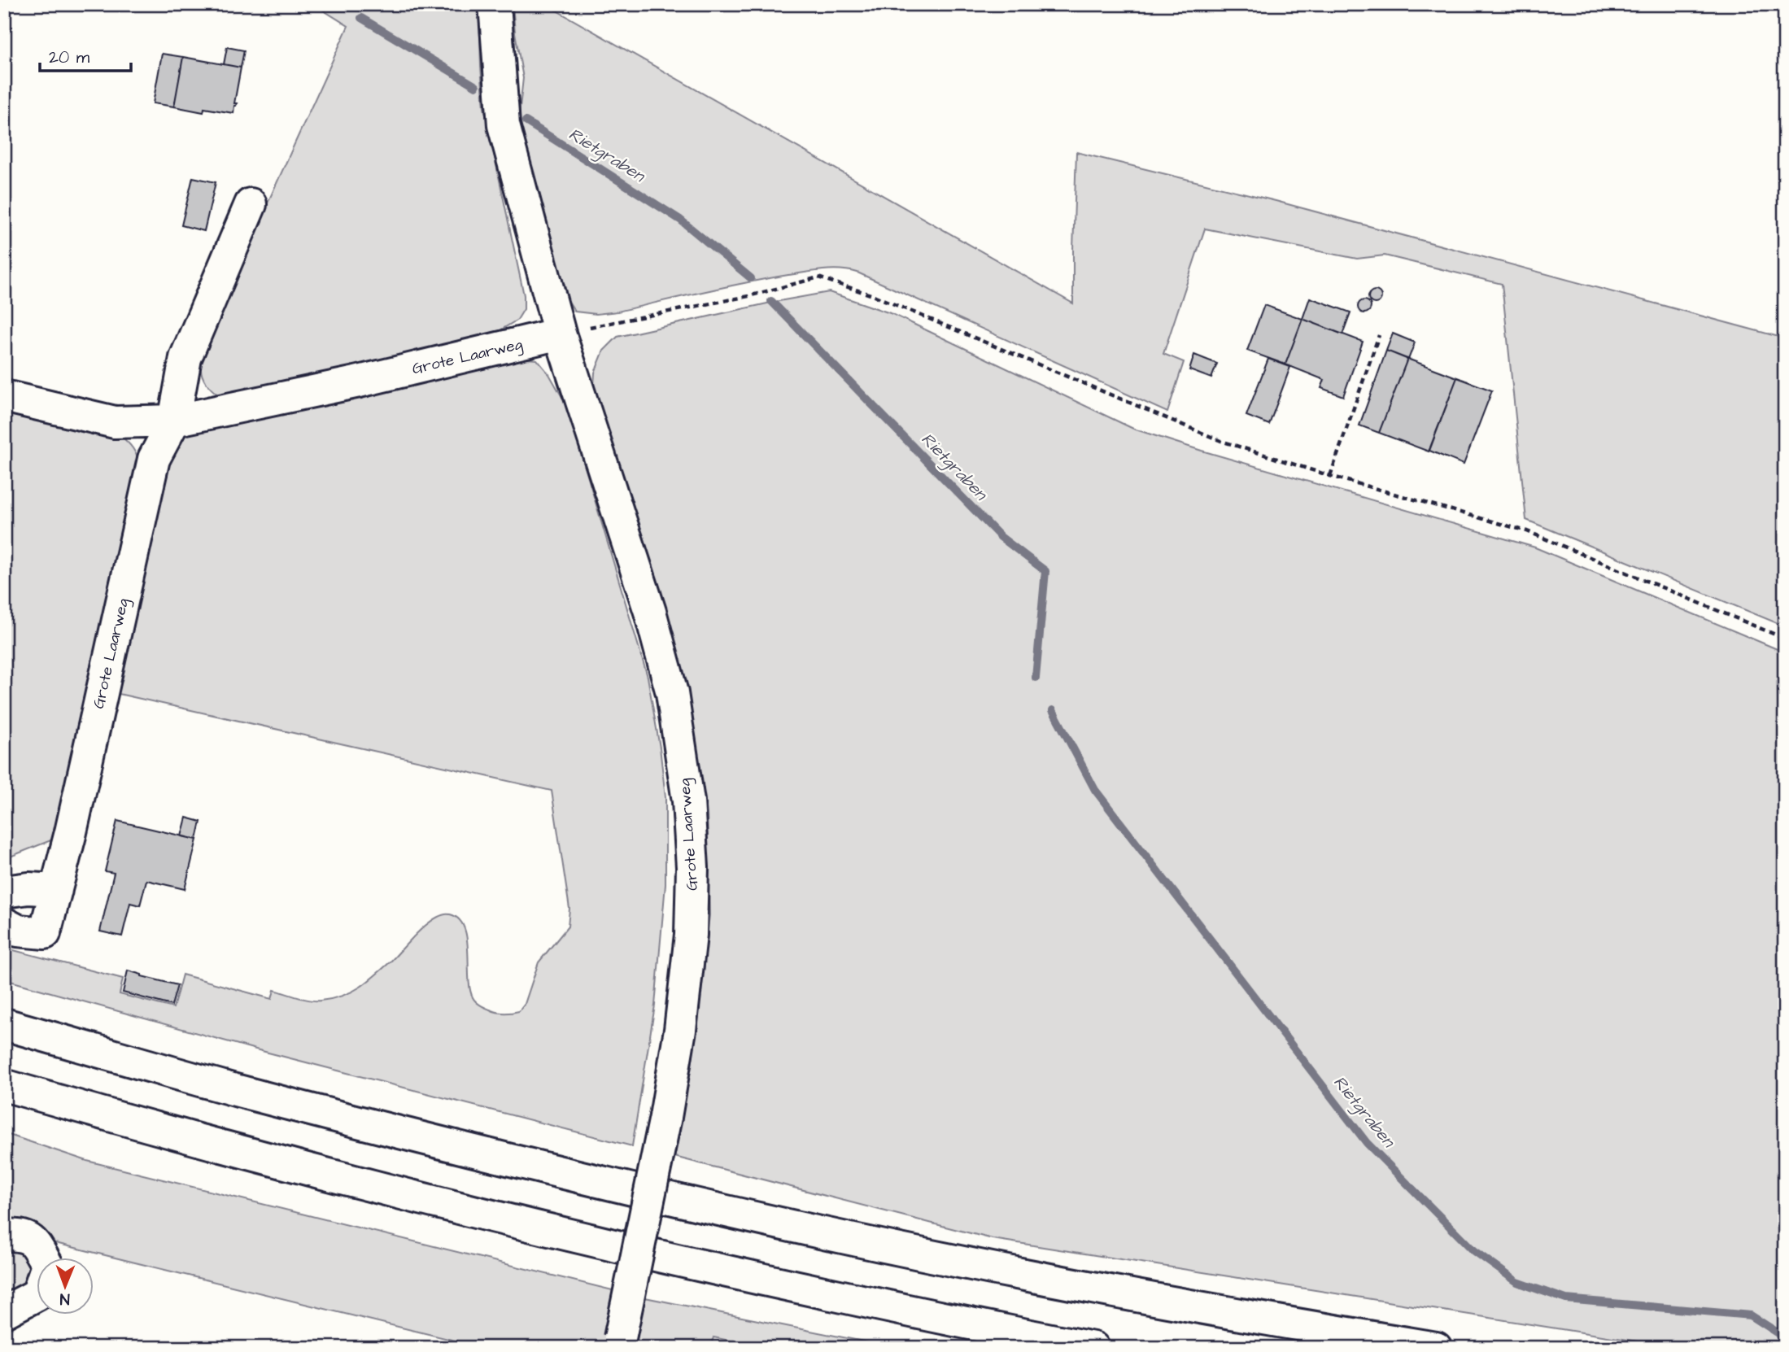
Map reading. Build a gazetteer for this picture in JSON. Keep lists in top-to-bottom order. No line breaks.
{"streets":{"main road":["Grote Laarweg"]},"water":["Rietgraben"],"scale_bar":"20 m","north":"bottom"}
